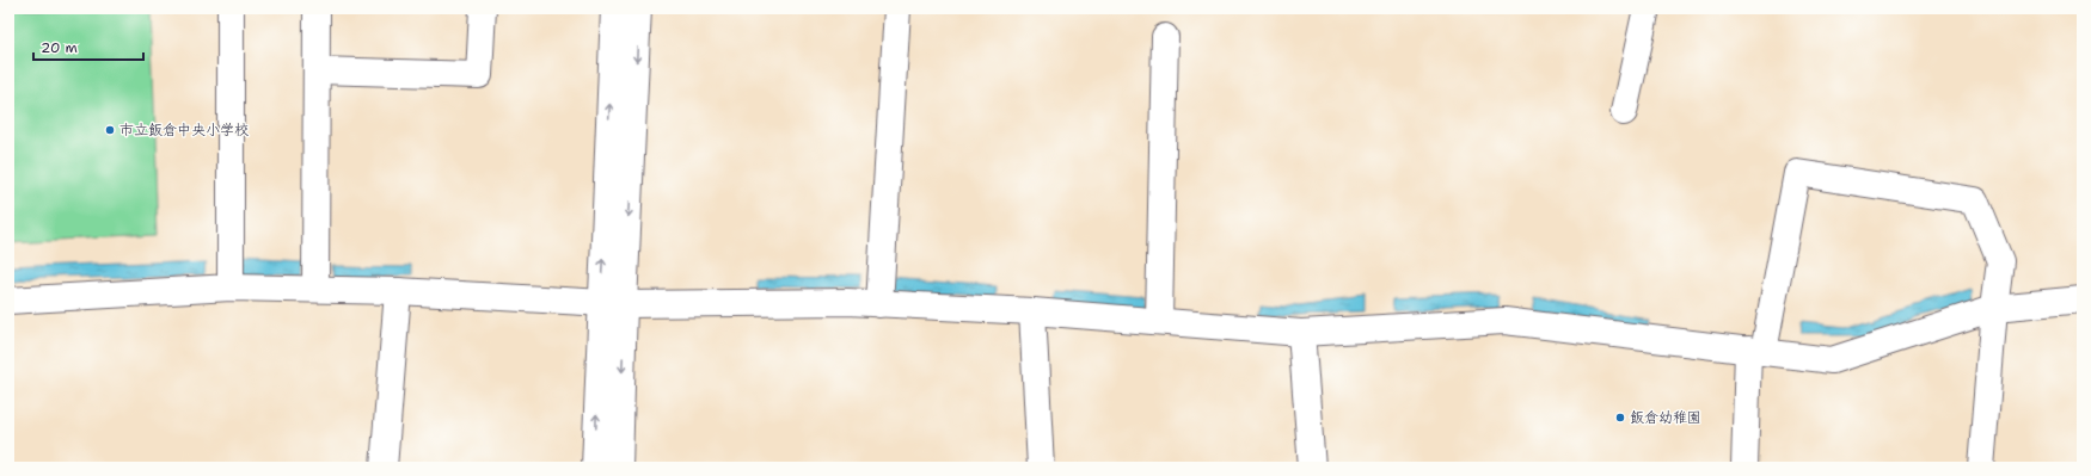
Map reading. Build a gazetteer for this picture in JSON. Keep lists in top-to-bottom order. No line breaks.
{"places":["市立飯倉中央小学校","飯倉幼稚園"],"scale_bar":"20 m"}
